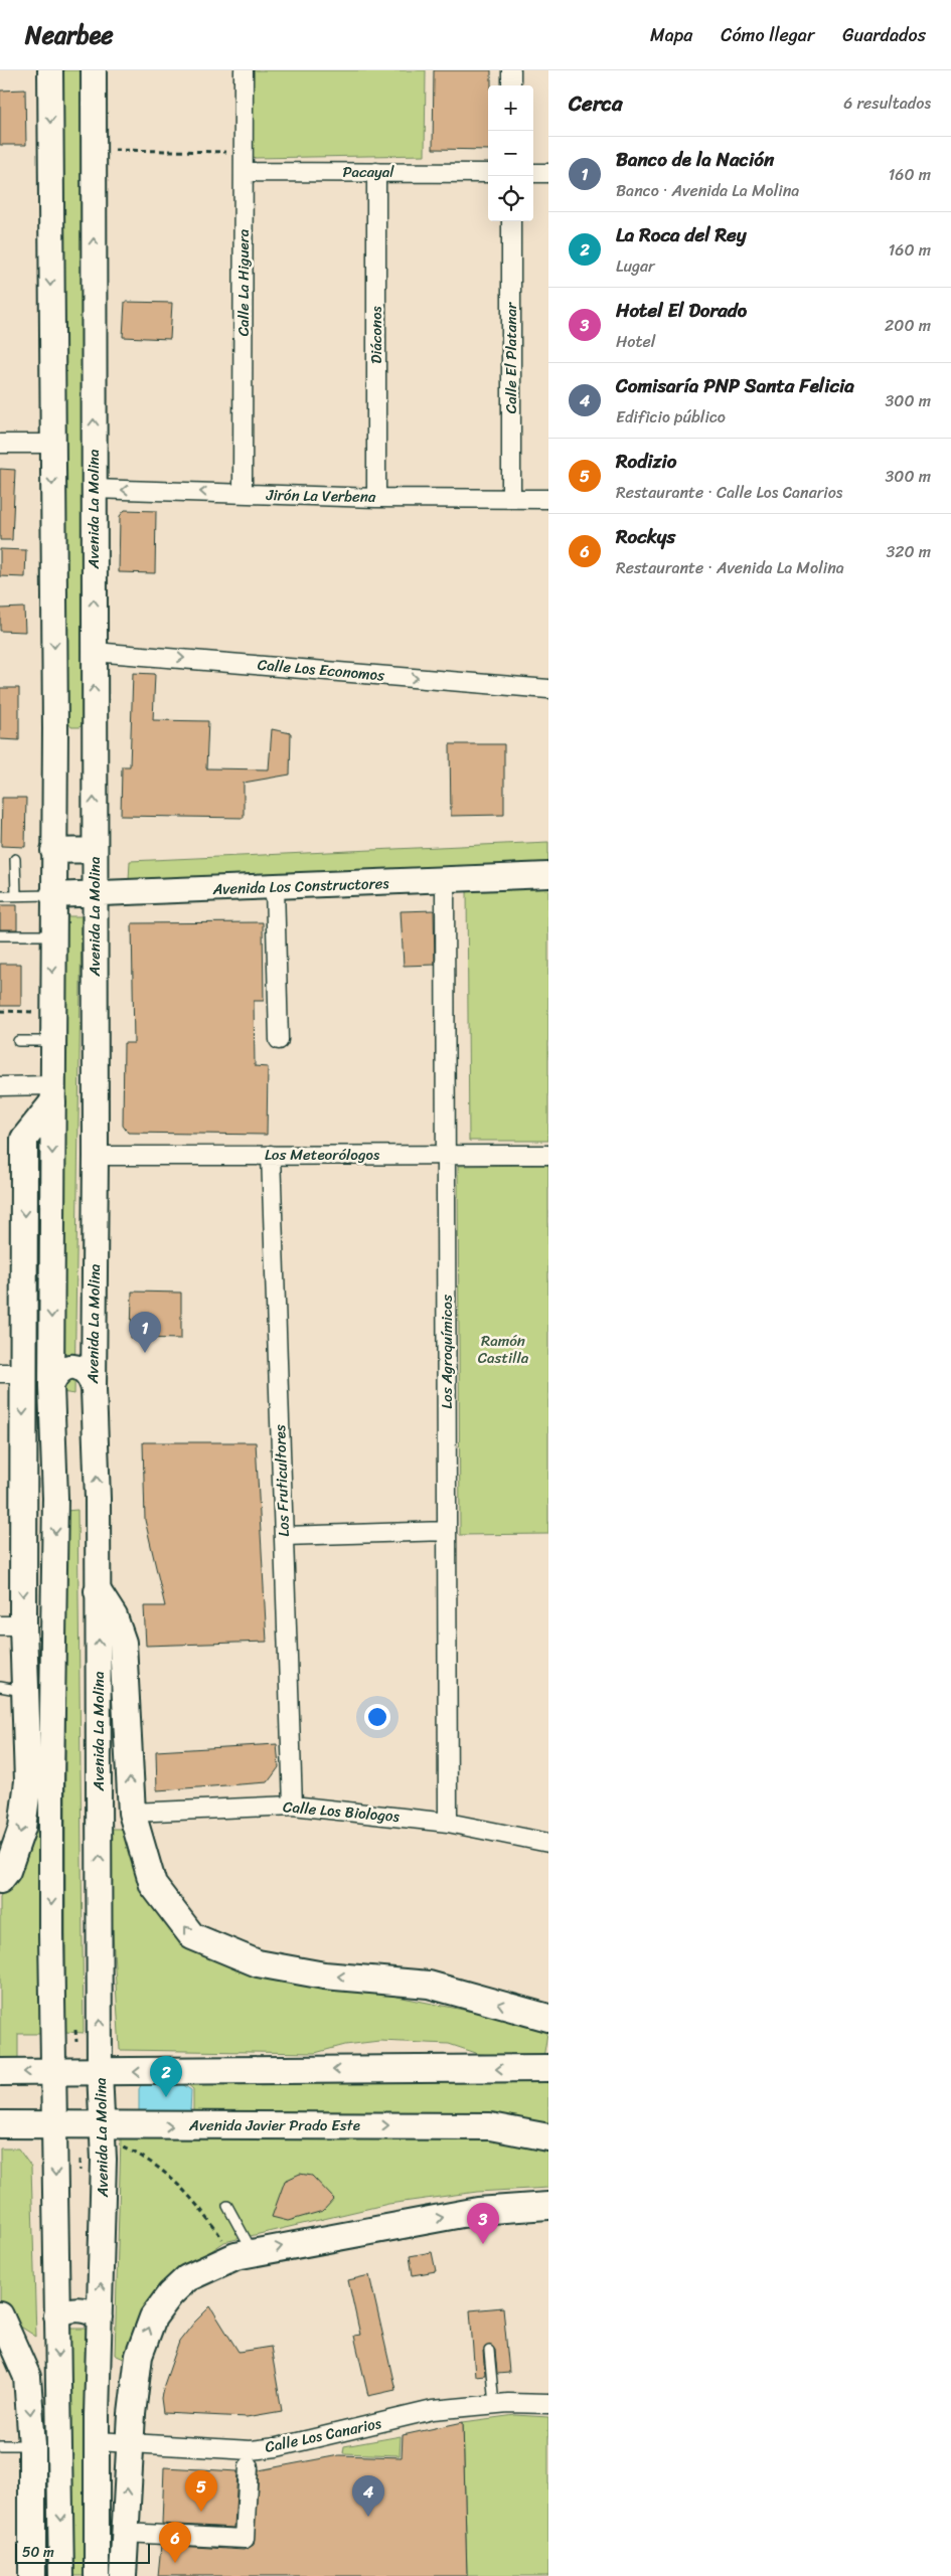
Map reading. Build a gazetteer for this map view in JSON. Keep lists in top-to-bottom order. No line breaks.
{"streets":{"main road":["Avenida La Molina","Avenida Los Constructores","Avenida Javier Prado Este"],"street":["Pacayal","Calle La Higuera","Diáconos","Calle El Platanar","Jirón La Verbena","Calle Los Economos","Los Meteorólogos","Los Agroquímicos","Los Fruticultores","Calle Los Biologos","Calle Los Canarios"]},"crossings":[["Pacayal","Calle La Higuera"],["Pacayal","Diáconos"],["Calle La Higuera","Jirón La Verbena"],["Diáconos","Jirón La Verbena"],["Calle El Platanar","Jirón La Verbena"],["Jirón La Verbena","Avenida La Molina"],["Avenida La Molina","Calle Los Economos"],["Avenida La Molina","Avenida Los Constructores"],["Avenida La Molina","Los Meteorólogos"],["Avenida La Molina","Avenida Javier Prado Este"],["Avenida La Molina","Calle Los Canarios"],["Avenida Los Constructores","Los Agroquímicos"],["Los Meteorólogos","Los Agroquímicos"],["Los Meteorólogos","Los Fruticultores"],["Los Agroquímicos","Calle Los Biologos"],["Los Fruticultores","Calle Los Biologos"]],"one_way":["Calle Los Economos"],"parks":["Ramón Castilla"],"scale_bar":"50 m","page":{"header":"Nearbee","nav":["Mapa","Cómo llegar","Guardados"],"heading":["Cerca","6 resultados"],"map_buttons":["+","−"],"list":[{"mark":"1","name":"Banco de la Nación","note":"Banco · Avenida La Molina","value":"160 m"},{"mark":"2","name":"La Roca del Rey","note":"Lugar","value":"160 m"},{"mark":"3","name":"Hotel El Dorado","note":"Hotel","value":"200 m"},{"mark":"4","name":"Comisaría PNP Santa Felicia","note":"Edificio público","value":"300 m"},{"mark":"5","name":"Rodizio","note":"Restaurante · Calle Los Canarios","value":"300 m"},{"mark":"6","name":"Rockys","note":"Restaurante · Avenida La Molina","value":"320 m"}],"pins":["1","2","3","5","4","6"],"scale":"50 m"}}
